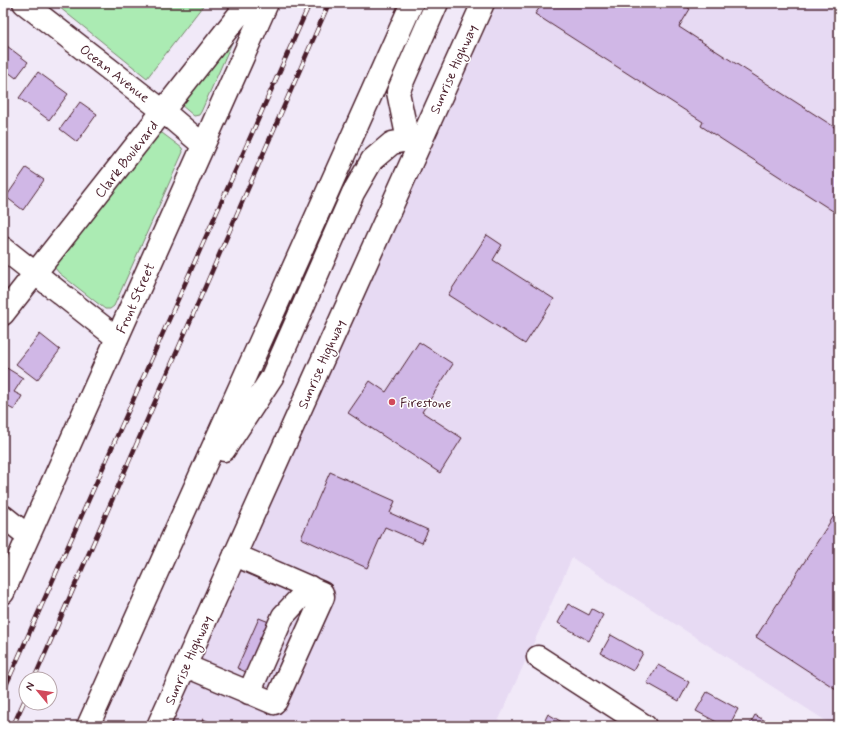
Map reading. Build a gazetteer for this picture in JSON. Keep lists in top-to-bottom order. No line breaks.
{"streets":{"main road":["Sunrise Highway","Ocean Avenue","Clark Boulevard","Front Street"]},"crossings":[["Ocean Avenue","Clark Boulevard"],["Ocean Avenue","Front Street"]],"places":["Firestone"],"north":"top left"}
